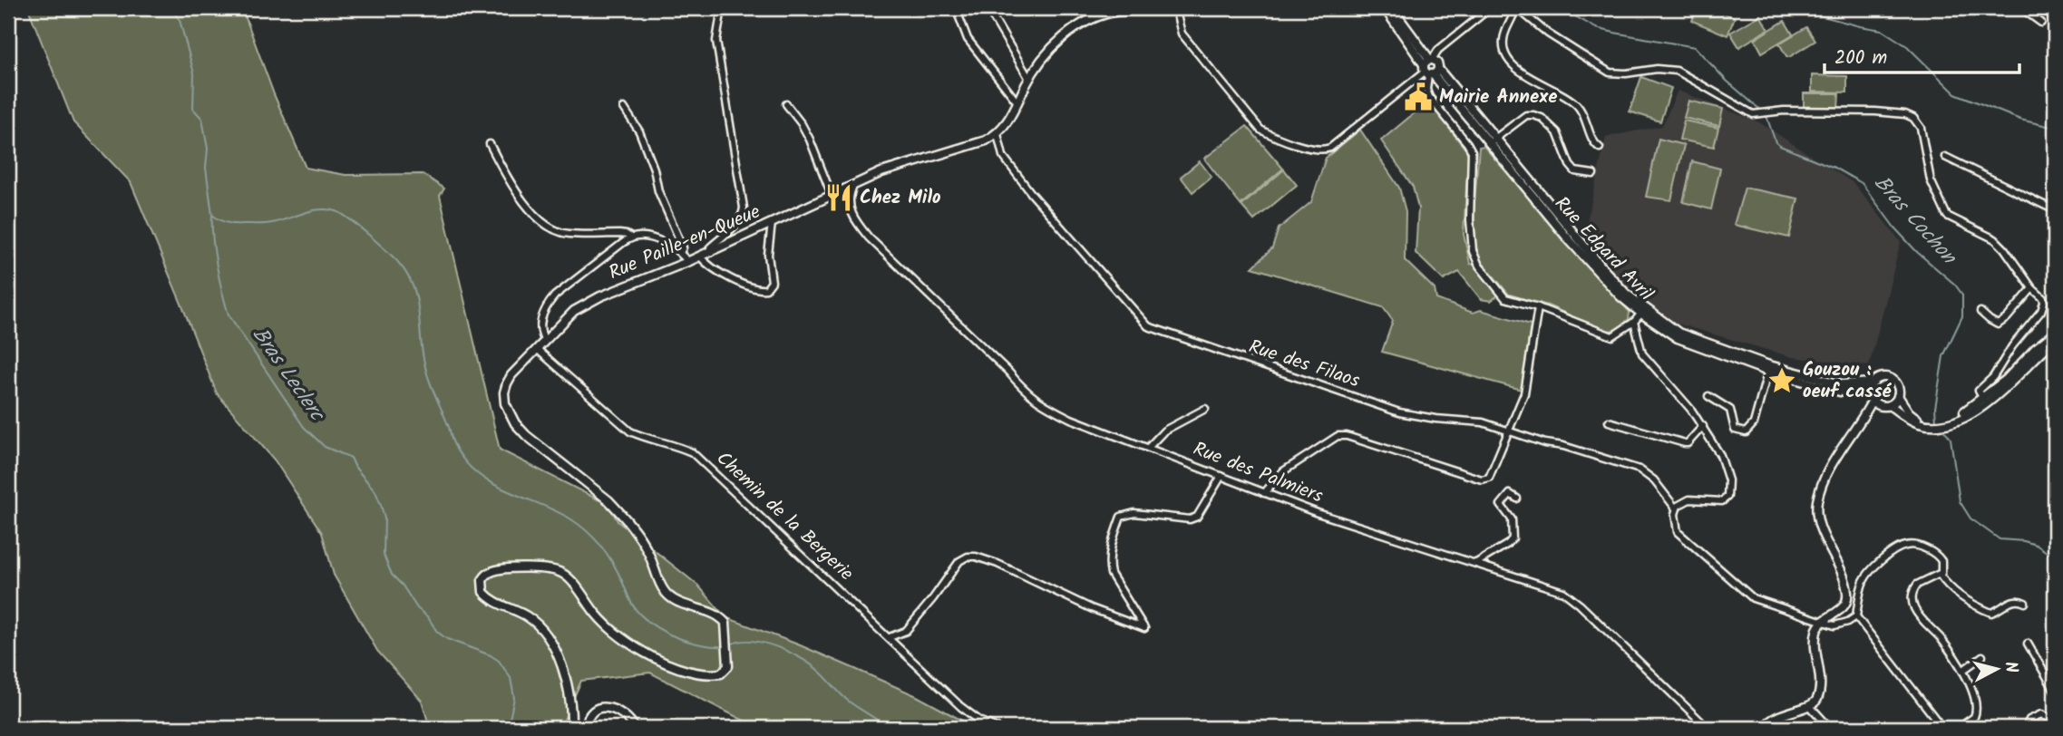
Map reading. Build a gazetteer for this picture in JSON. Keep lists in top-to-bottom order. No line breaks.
{"streets":{"main road":["Rue Paille-en-Queue","Rue Edgard Avril"],"street":["Rue des Filaos","Rue des Palmiers","Chemin de la Bergerie"]},"crossings":[["Rue Paille-en-Queue","Rue des Filaos"],["Rue Paille-en-Queue","Rue des Palmiers"],["Rue Paille-en-Queue","Chemin de la Bergerie"]],"water":["Bras Cochon","Bras Leclerc"],"places":{"public building":["Mairie Annexe"],"restaurant":["Chez Milo"],"place":["Gouzou : oeuf cassé"]},"scale_bar":"200 m","north":"right"}
